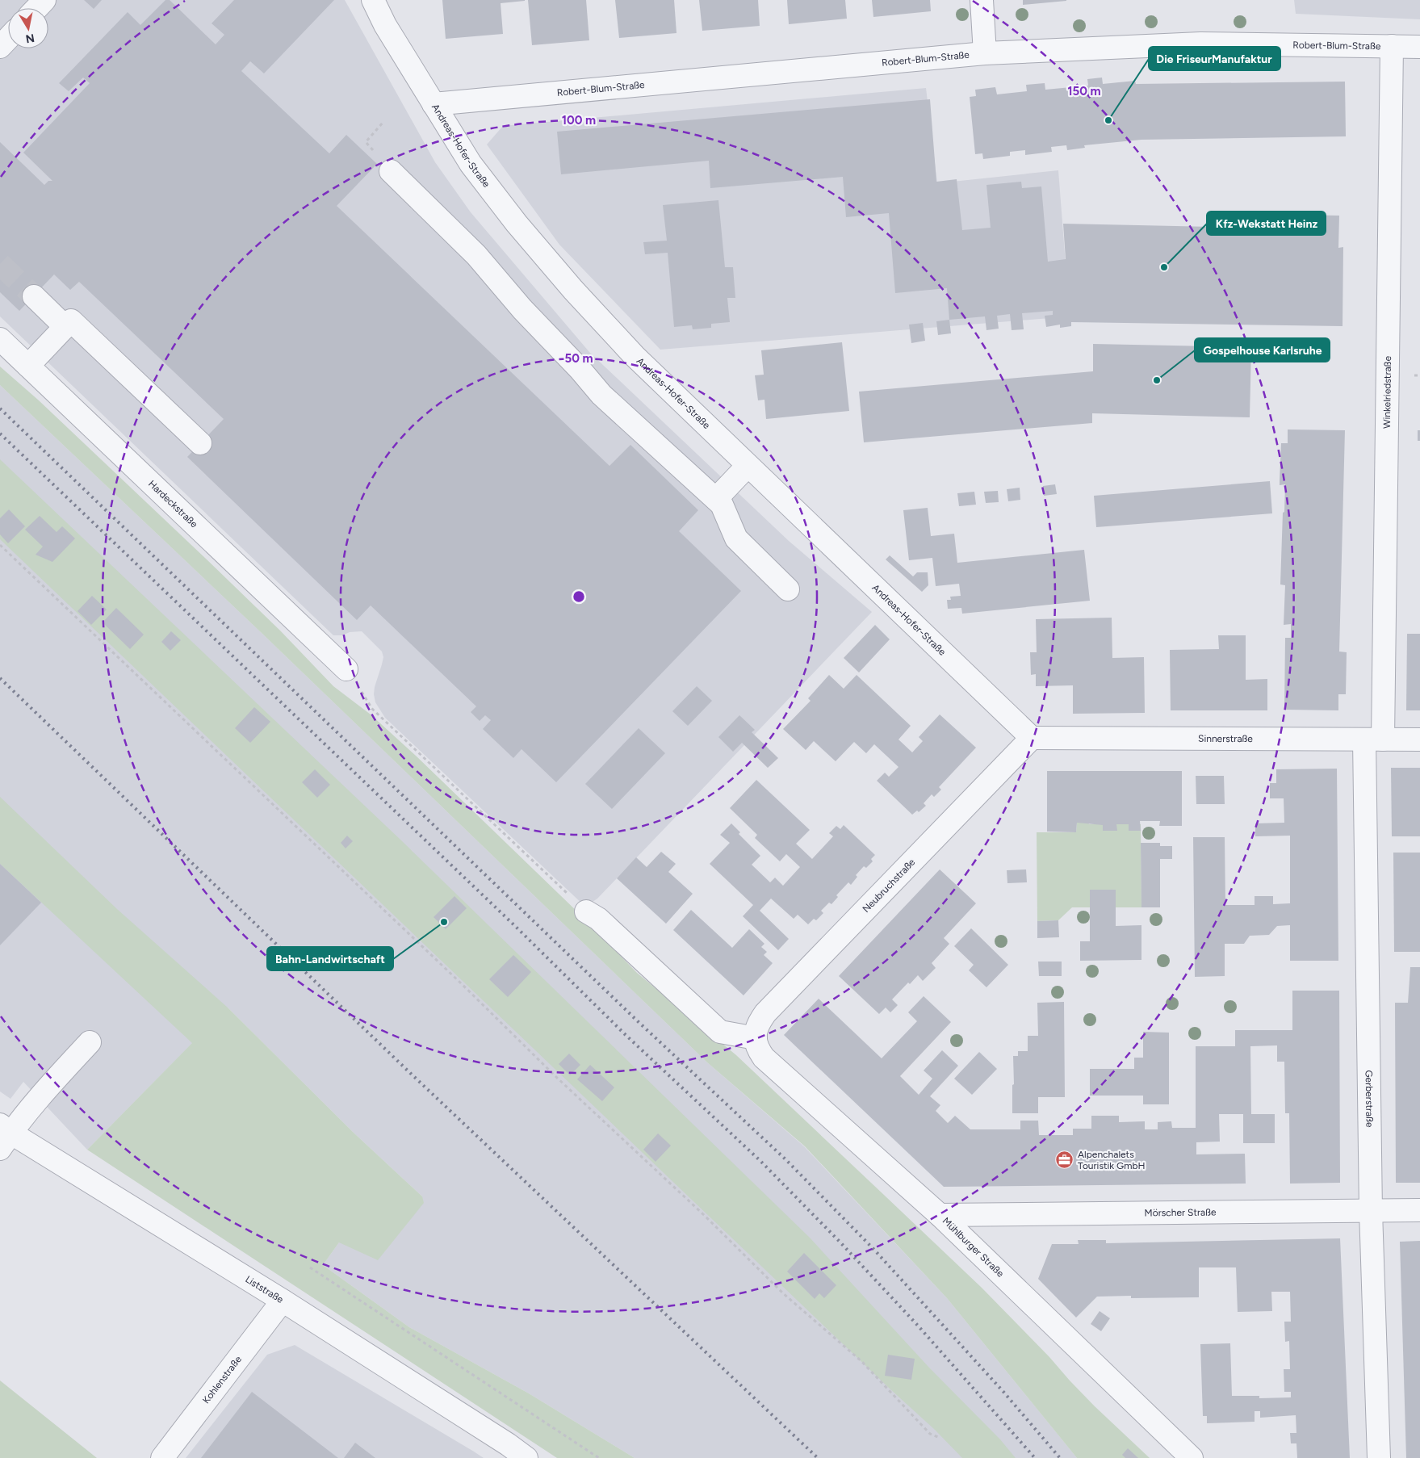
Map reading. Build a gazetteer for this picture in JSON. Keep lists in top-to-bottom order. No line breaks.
{"streets":{"street":["Robert-Blum-Straße","Andreas-Hofer-Straße","Winkelriedstraße","Hardeckstraße","Sinnerstraße","Neubruchstraße","Gerberstraße","Mörscher Straße","Mühlburger Straße","Liststraße","Kohlenstraße"]},"crossings":[["Robert-Blum-Straße","Andreas-Hofer-Straße"],["Robert-Blum-Straße","Winkelriedstraße"],["Andreas-Hofer-Straße","Sinnerstraße"],["Andreas-Hofer-Straße","Neubruchstraße"],["Winkelriedstraße","Sinnerstraße"],["Winkelriedstraße","Gerberstraße"],["Sinnerstraße","Neubruchstraße"],["Sinnerstraße","Gerberstraße"],["Neubruchstraße","Mühlburger Straße"],["Gerberstraße","Mörscher Straße"],["Mörscher Straße","Mühlburger Straße"],["Liststraße","Kohlenstraße"]],"places":{"other":["Die FriseurManufaktur","Kfz-Wekstatt Heinz","Gospelhouse Karlsruhe","Bahn-Landwirtschaft"],"office":["Alpenchalets Touristik GmbH"]},"north":"bottom","rings":["150 m","100 m","50 m"]}
